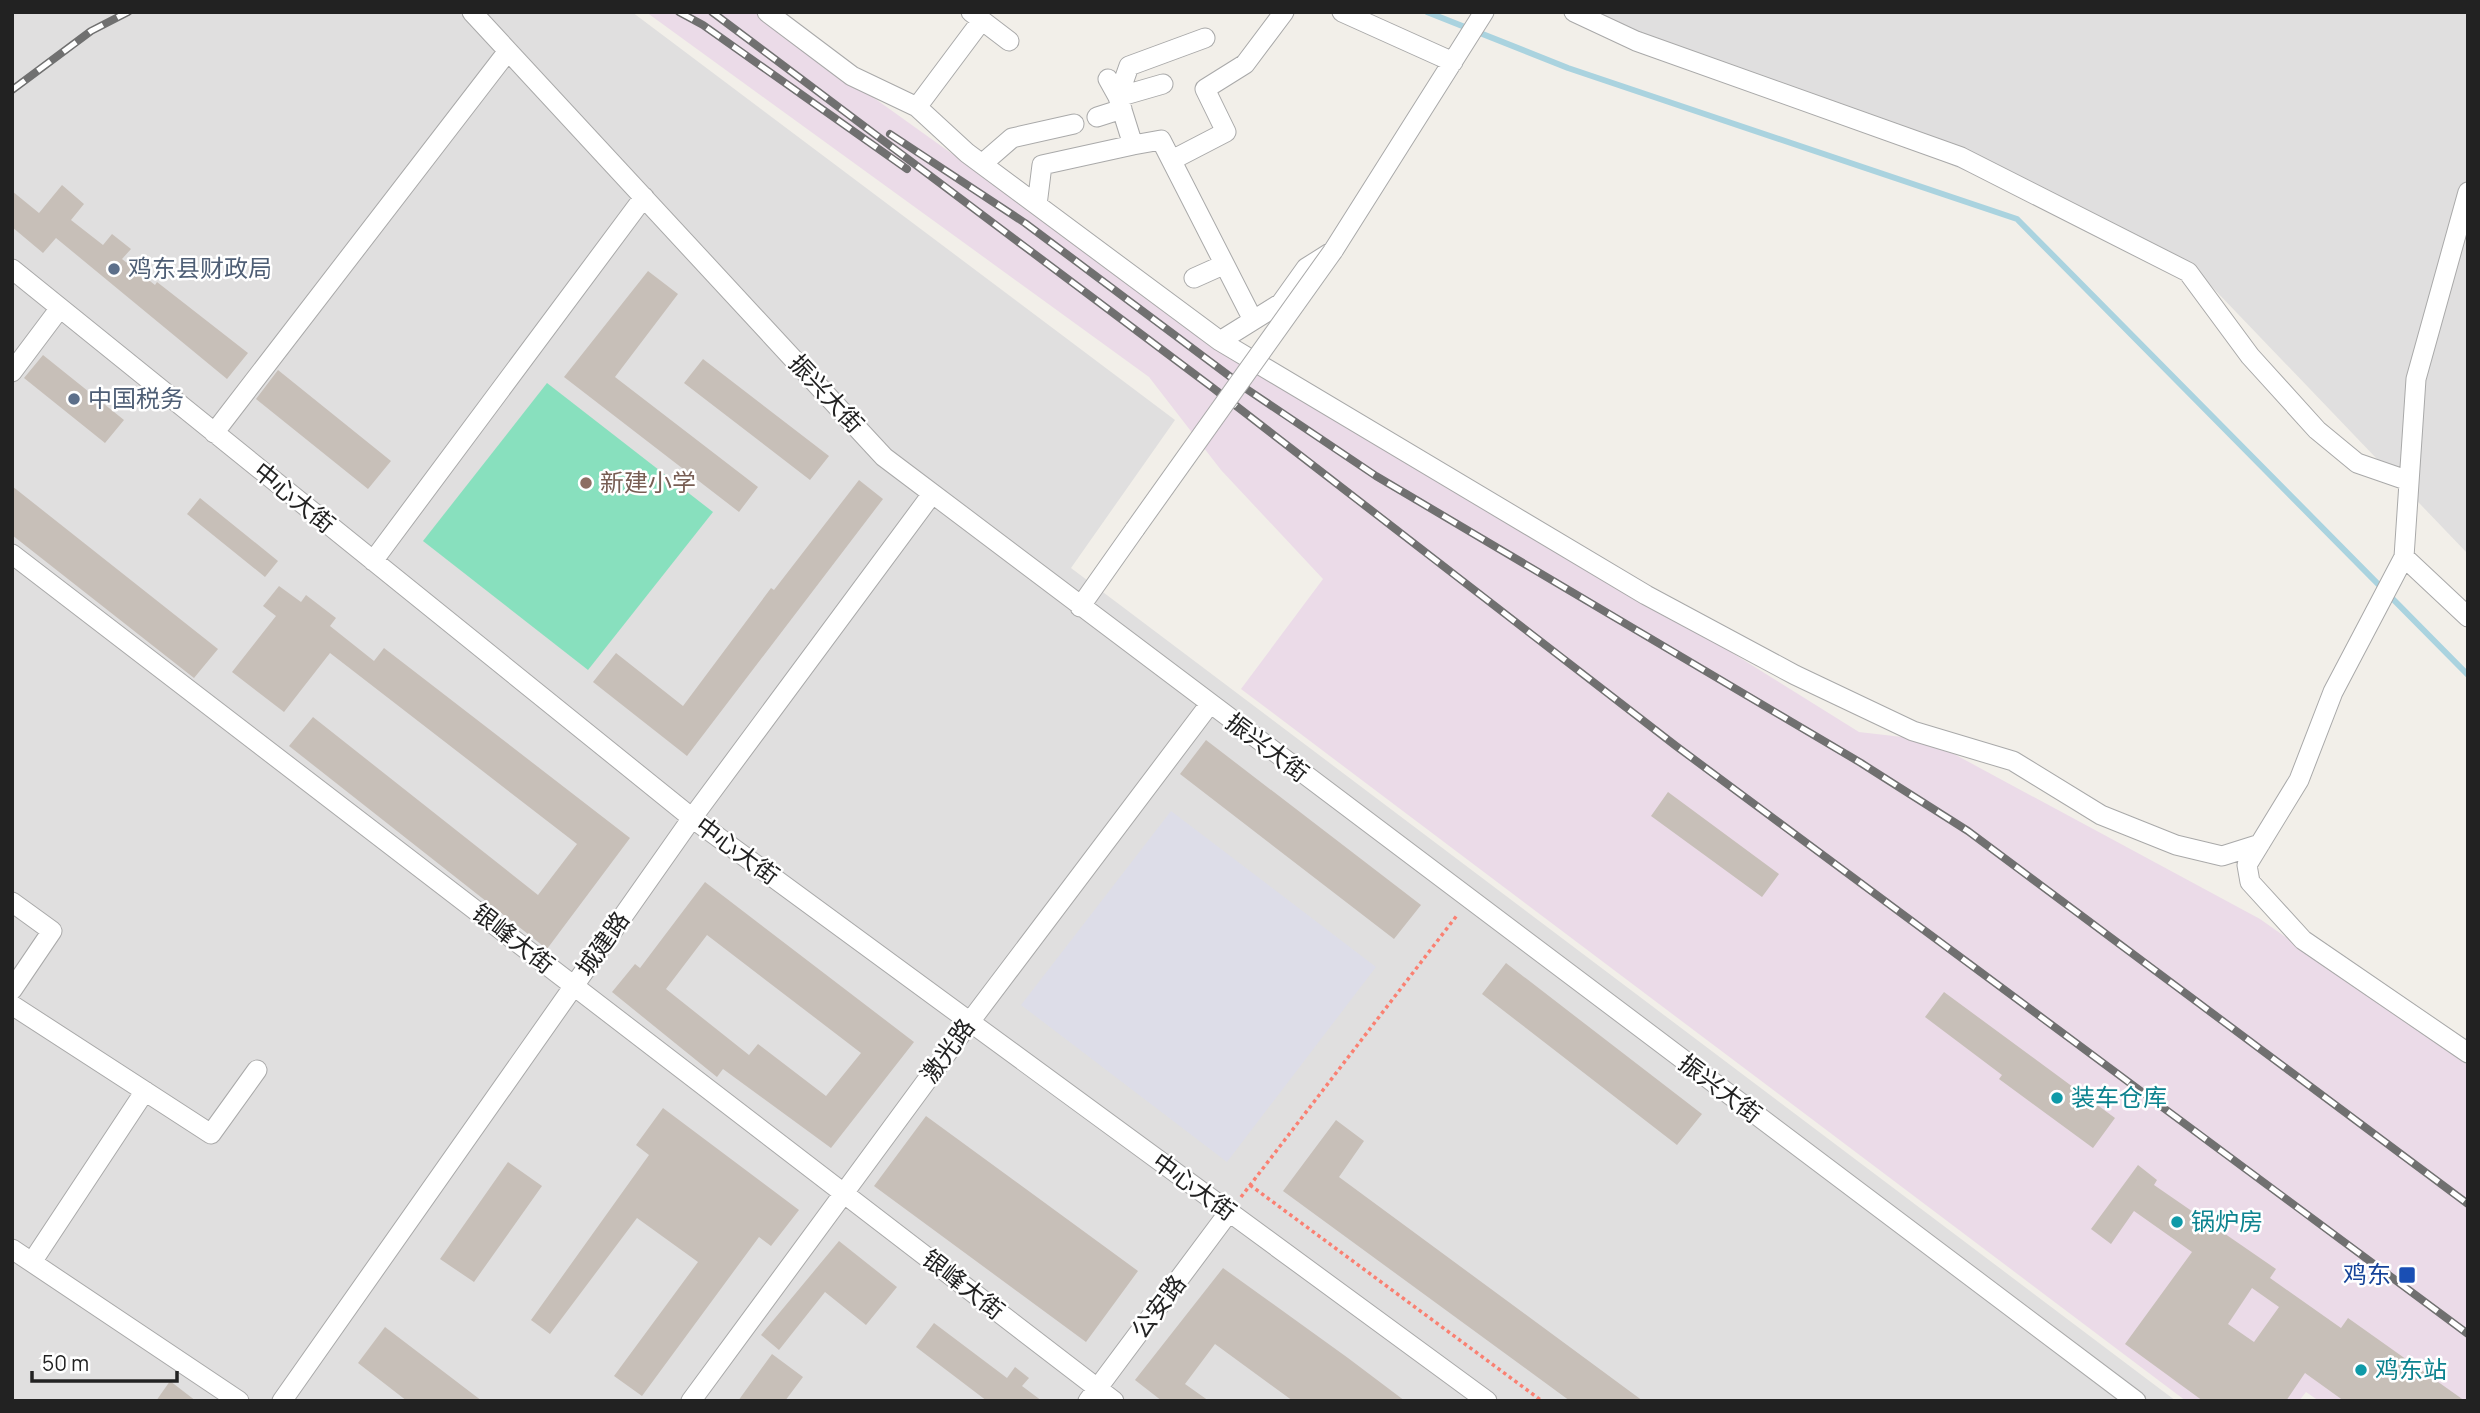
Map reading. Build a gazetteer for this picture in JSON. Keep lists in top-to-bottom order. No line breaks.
{"streets":{"street":["振兴大街","中心大街","银峰大街","城建路","激光路","公安路"]},"crossings":[["振兴大街","城建路"],["振兴大街","激光路"],["中心大街","城建路"],["中心大街","激光路"],["中心大街","公安路"],["银峰大街","城建路"],["银峰大街","激光路"],["银峰大街","公安路"]],"places":{"other":["鸡东县财政局","中国税务","新建小学","装车仓库","锅炉房","鸡东站"],"transit":["鸡东"]},"scale_bar":"50 m"}
